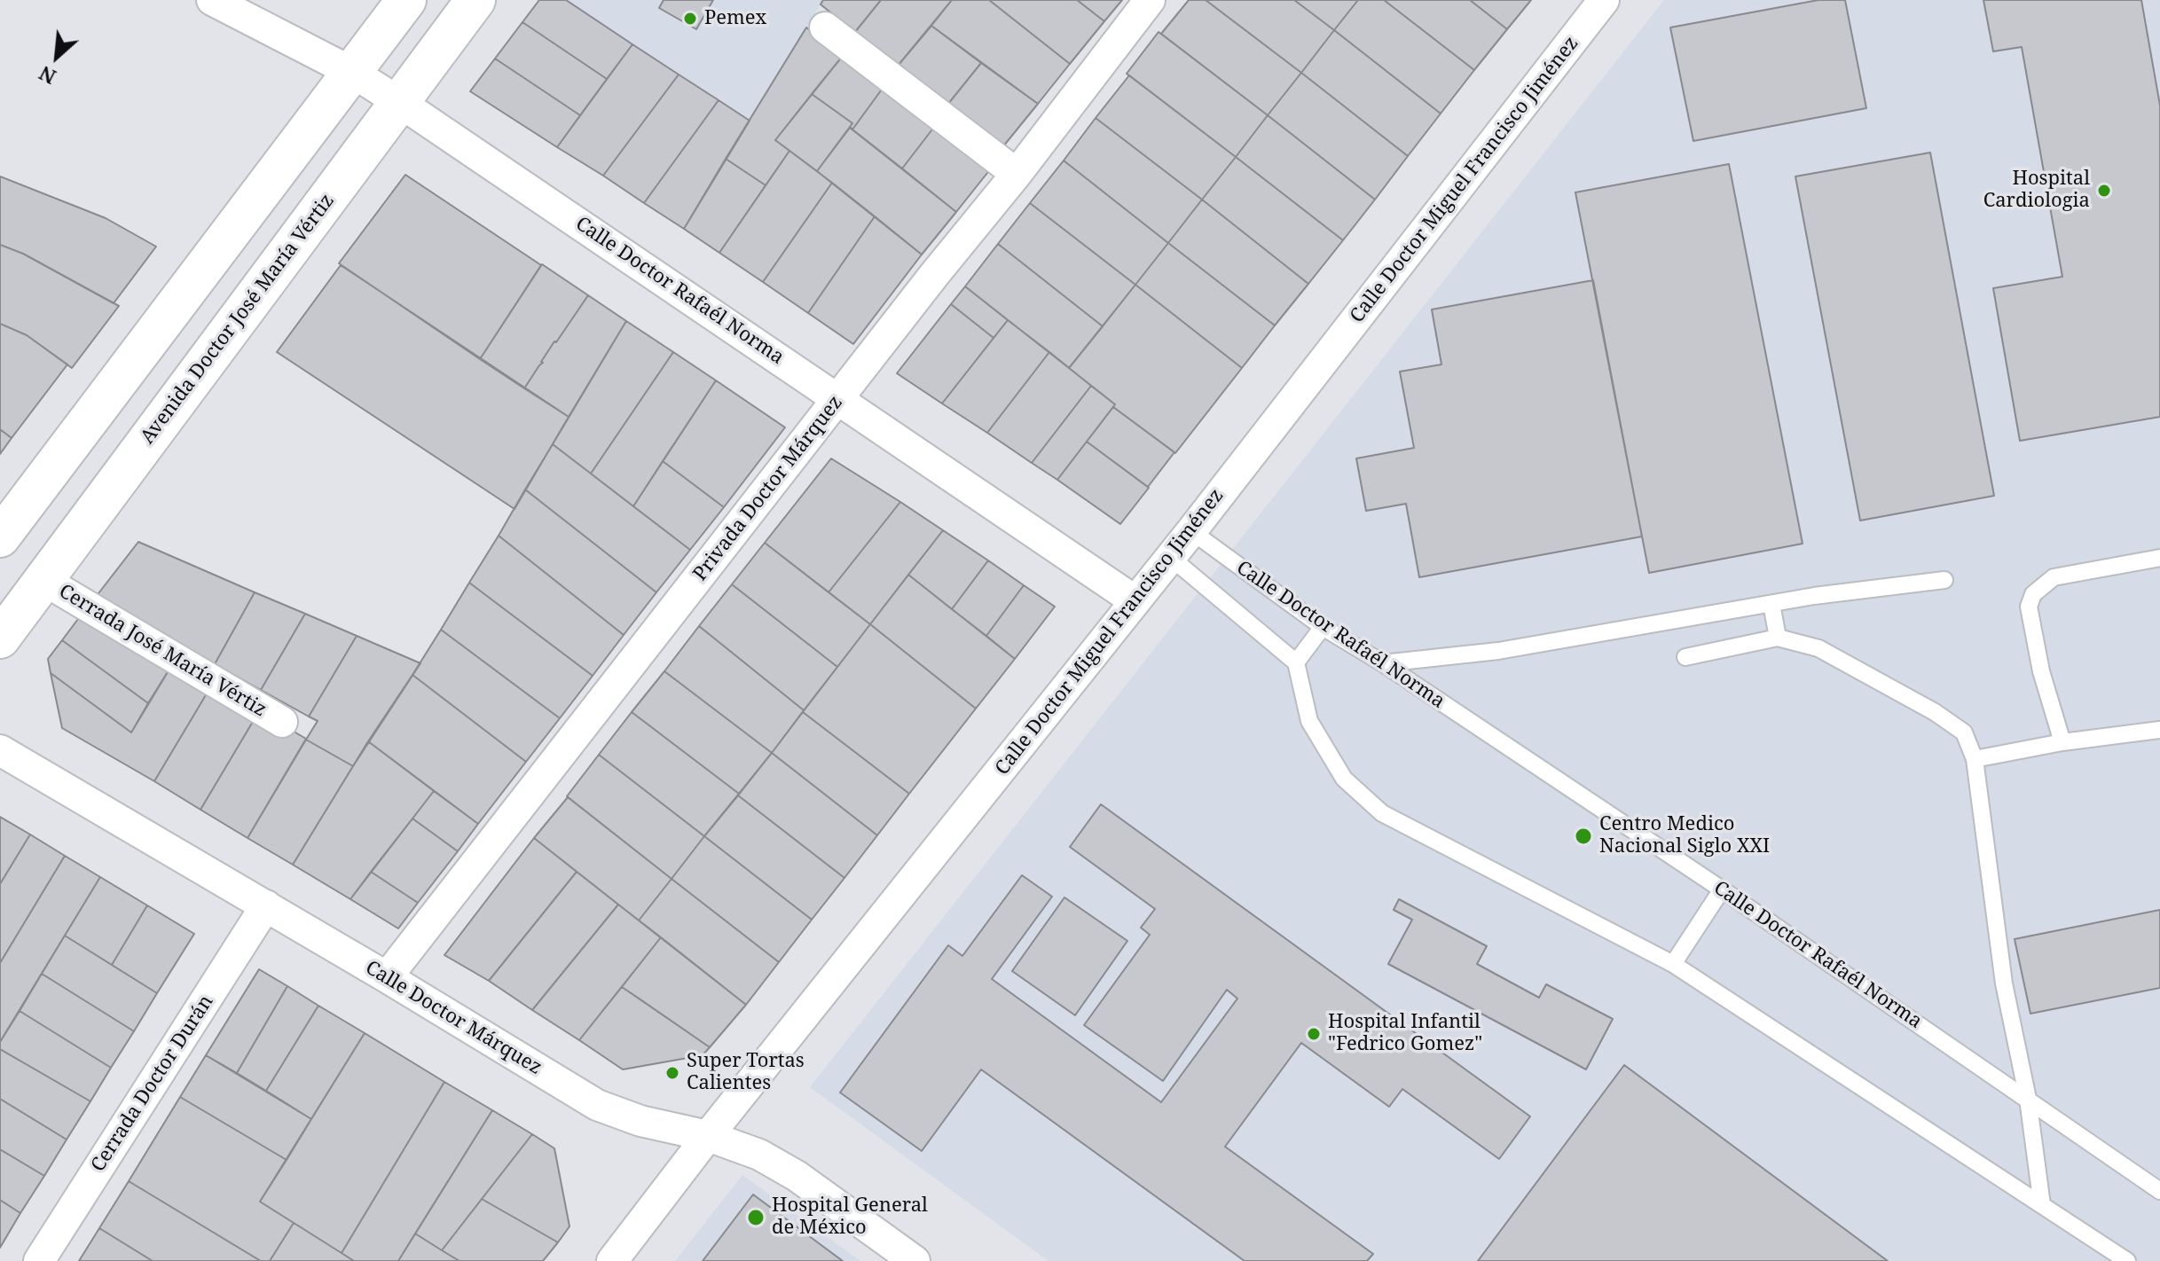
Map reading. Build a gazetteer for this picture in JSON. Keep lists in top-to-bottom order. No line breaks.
{"streets":{"main road":["Avenida Doctor José María Vértiz"],"street":["Calle Doctor Miguel Francisco Jiménez","Calle Doctor Rafaél Norma","Privada Doctor Márquez","Cerrada José María Vértiz","Calle Doctor Márquez","Cerrada Doctor Durán"]},"crossings":[["Calle Doctor Miguel Francisco Jiménez","Calle Doctor Rafaél Norma"],["Calle Doctor Miguel Francisco Jiménez","Calle Doctor Márquez"],["Calle Doctor Rafaél Norma","Avenida Doctor José María Vértiz"],["Calle Doctor Rafaél Norma","Privada Doctor Márquez"],["Avenida Doctor José María Vértiz","Cerrada José María Vértiz"],["Privada Doctor Márquez","Calle Doctor Márquez"],["Calle Doctor Márquez","Cerrada Doctor Durán"]],"places":["Pemex","Hospital Cardiologia","Centro Medico Nacional Siglo XXI","Hospital Infantil \"Fedrico Gomez\"","Super Tortas Calientes","Hospital General de México"],"north":"bottom left"}
